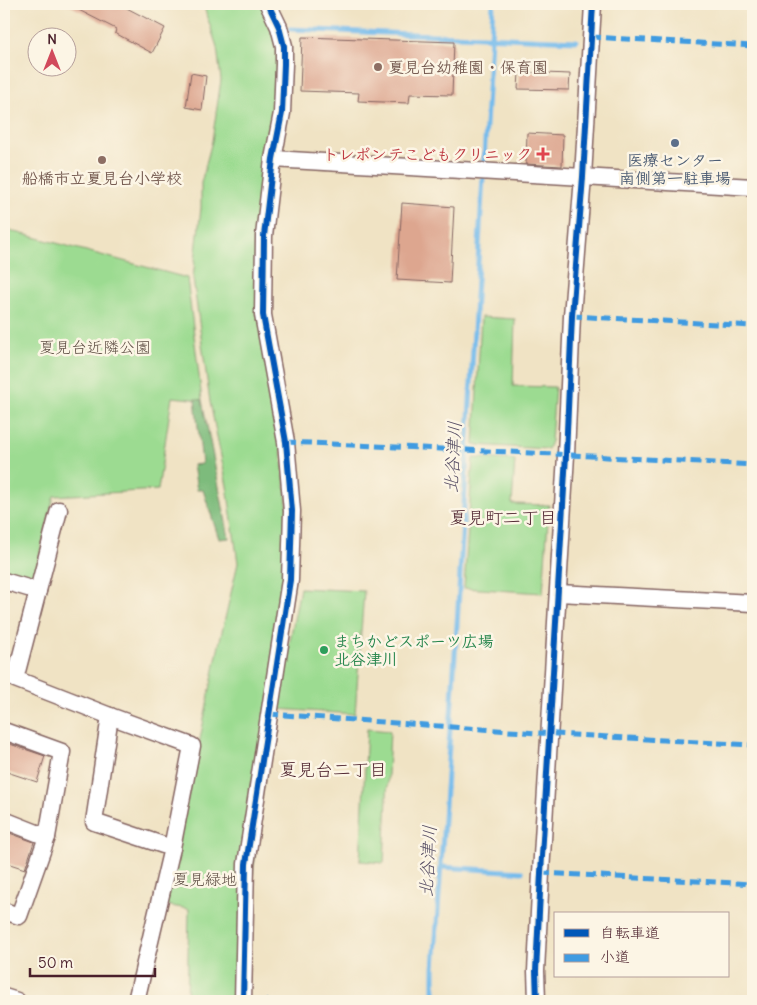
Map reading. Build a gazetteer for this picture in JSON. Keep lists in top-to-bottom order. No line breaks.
{"districts":["夏見町二丁目","夏見台二丁目"],"water":["北谷津川"],"parks":["夏見台近隣公園","夏見緑地"],"places":{"other":["夏見台幼稚園・保育園","医療センター 南側第一駐車場","船橋市立夏見台小学校","まちかどスポーツ広場 北谷津川"],"health":["トレポンテこどもクリニック"]},"legend":["自転車道","小道"],"scale_bar":"50 m","north":"top"}
